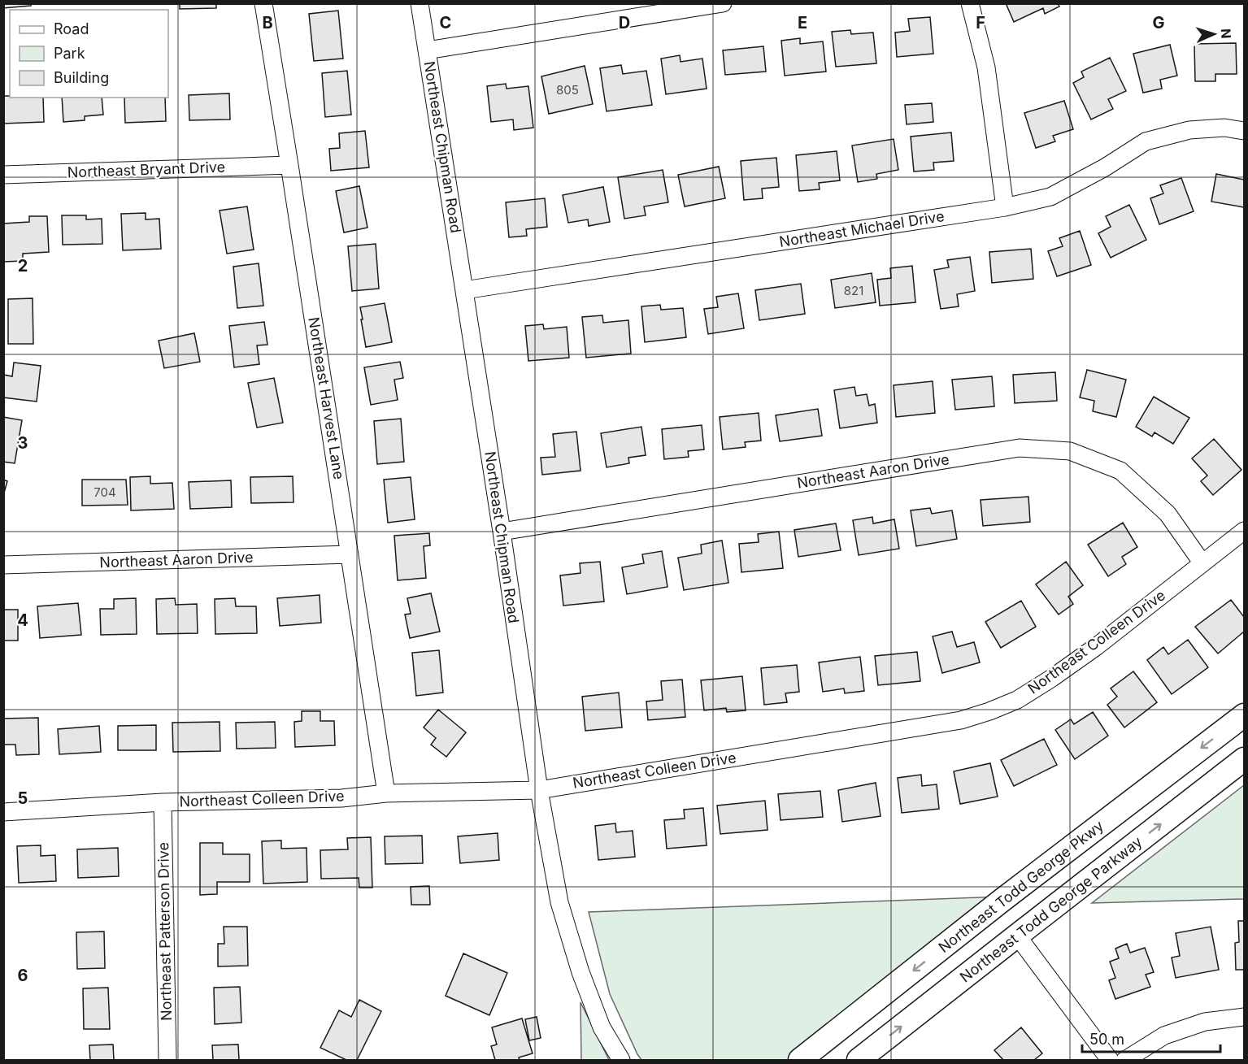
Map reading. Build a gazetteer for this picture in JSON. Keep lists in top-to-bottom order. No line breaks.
{"streets":{"main road":["Northeast Todd George Pkwy","Northeast Todd George Parkway"],"street":["Northeast Chipman Road","Northeast Bryant Drive","Northeast Michael Drive","Northeast Harvest Lane","Northeast Aaron Drive","Northeast Colleen Drive","Northeast Patterson Drive"]},"crossings":[["Northeast Chipman Road","Northeast Michael Drive"],["Northeast Chipman Road","Northeast Aaron Drive"],["Northeast Chipman Road","Northeast Colleen Drive"],["Northeast Bryant Drive","Northeast Harvest Lane"],["Northeast Harvest Lane","Northeast Aaron Drive"],["Northeast Harvest Lane","Northeast Colleen Drive"],["Northeast Aaron Drive","Northeast Colleen Drive"],["Northeast Colleen Drive","Northeast Patterson Drive"]],"one_way":["Northeast Todd George Pkwy","Northeast Todd George Parkway"],"house_numbers":["805","821","704"],"legend":["Road","Park","Building"],"scale_bar":"50 m","north":"right","grid":{"columns":["B","C","D","E","F","G"],"rows":["2","3","4","5","6"]}}
